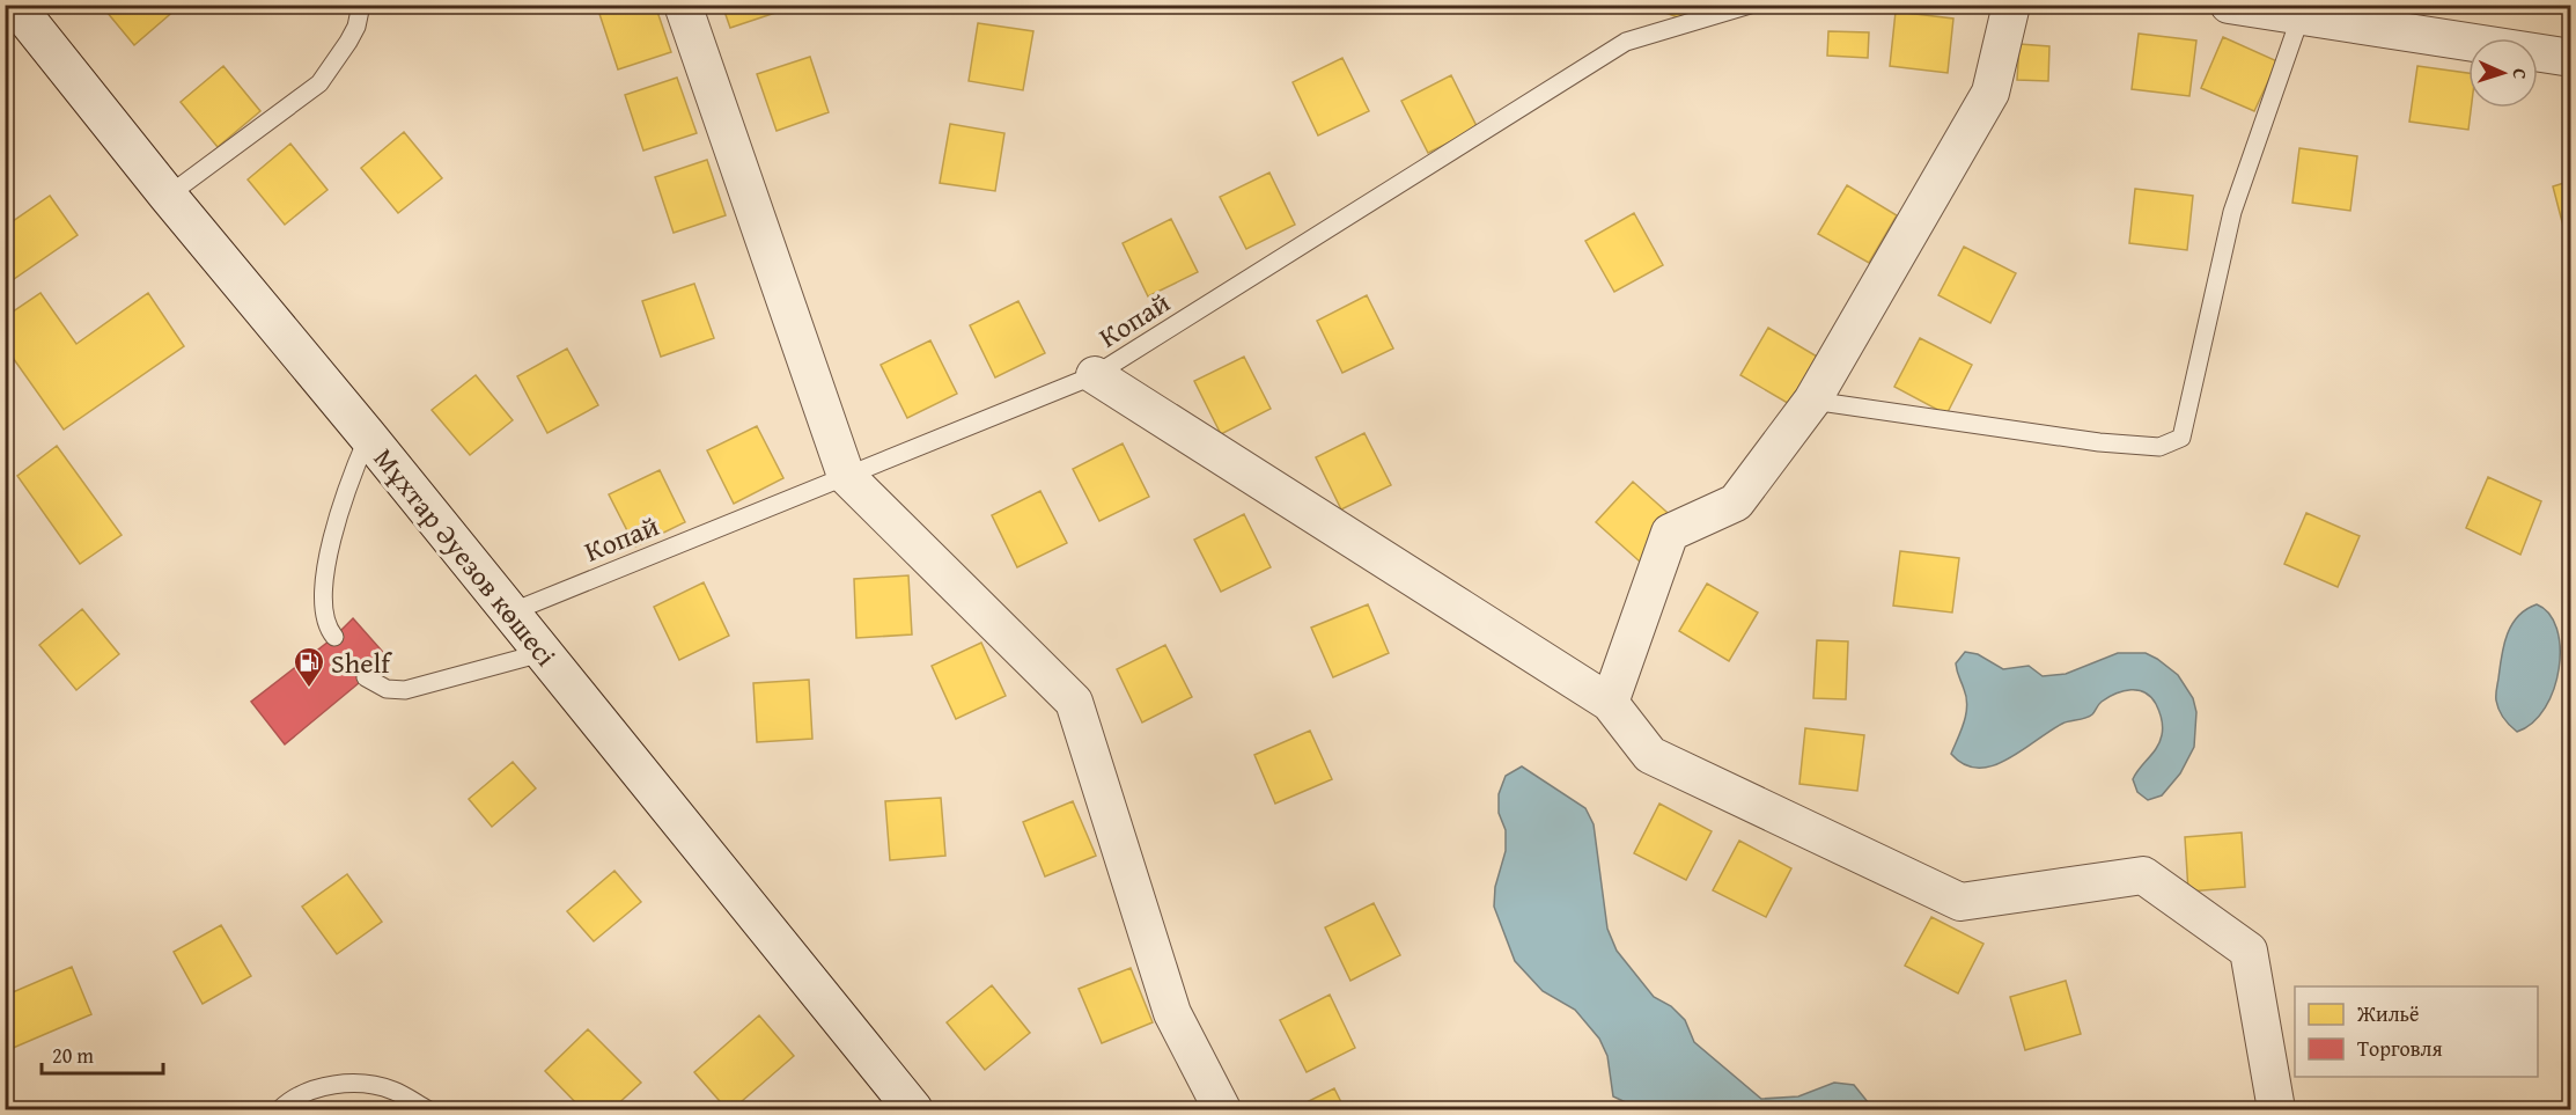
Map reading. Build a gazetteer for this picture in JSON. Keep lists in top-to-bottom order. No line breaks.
{"streets":{"street":["Мұхтар Әуезов көшесі"],"lane":["Копай"]},"crossings":[["Копай","Мұхтар Әуезов көшесі"]],"places":{"fuel station":["Shelf"]},"legend":["Жильё","Торговля"],"scale_bar":"20 m","north":"right"}
